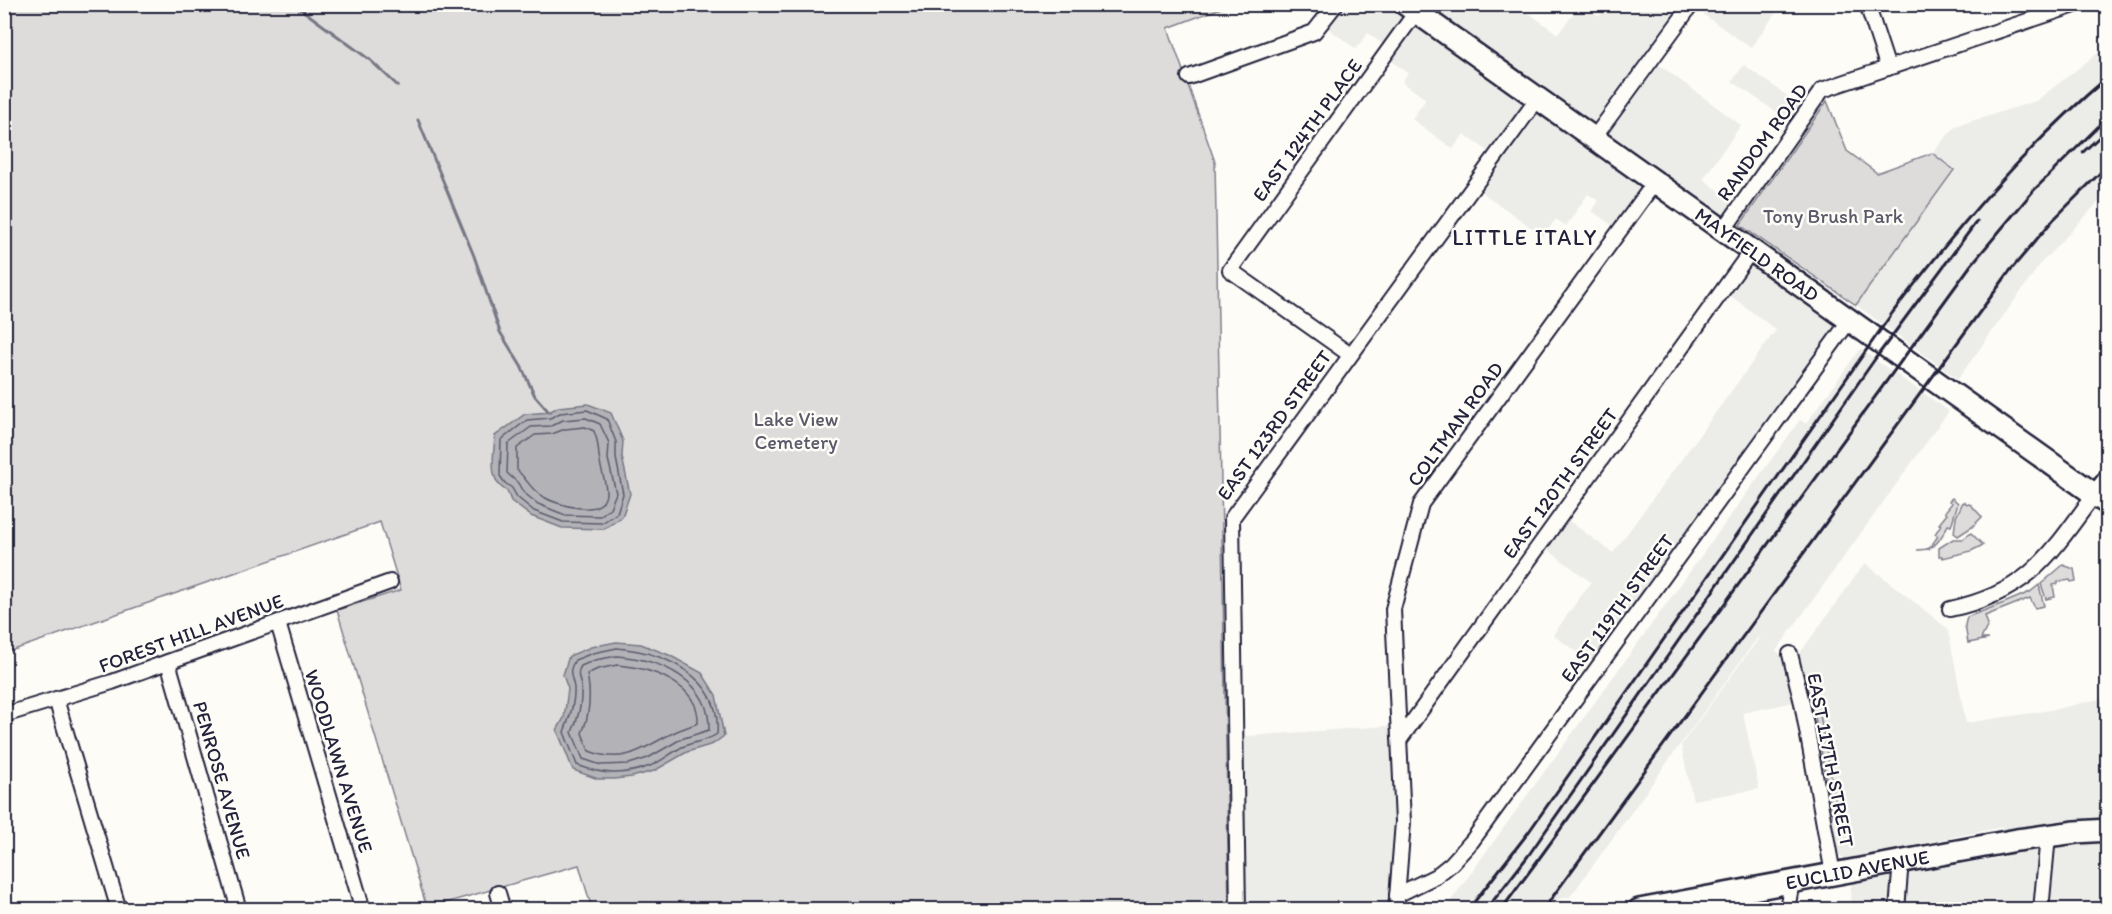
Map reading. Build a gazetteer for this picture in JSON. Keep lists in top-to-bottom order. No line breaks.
{"streets":{"main road":["MAYFIELD ROAD","EUCLID AVENUE"],"street":["EAST 124TH PLACE","RANDOM ROAD","COLTMAN ROAD","EAST 123RD STREET","EAST 120TH STREET","EAST 119TH STREET","FOREST HILL AVENUE","EAST 117TH STREET","WOODLAWN AVENUE","PENROSE AVENUE"]},"crossings":[["EAST 124TH PLACE","MAYFIELD ROAD"],["EAST 124TH PLACE","EAST 123RD STREET"],["RANDOM ROAD","MAYFIELD ROAD"],["MAYFIELD ROAD","COLTMAN ROAD"],["MAYFIELD ROAD","EAST 123RD STREET"],["MAYFIELD ROAD","EAST 120TH STREET"],["MAYFIELD ROAD","EAST 119TH STREET"],["COLTMAN ROAD","EAST 120TH STREET"],["COLTMAN ROAD","EAST 119TH STREET"],["FOREST HILL AVENUE","WOODLAWN AVENUE"],["FOREST HILL AVENUE","PENROSE AVENUE"],["EAST 117TH STREET","EUCLID AVENUE"]],"districts":["LITTLE ITALY"],"parks":["Tony Brush Park","Lake View Cemetery"]}
